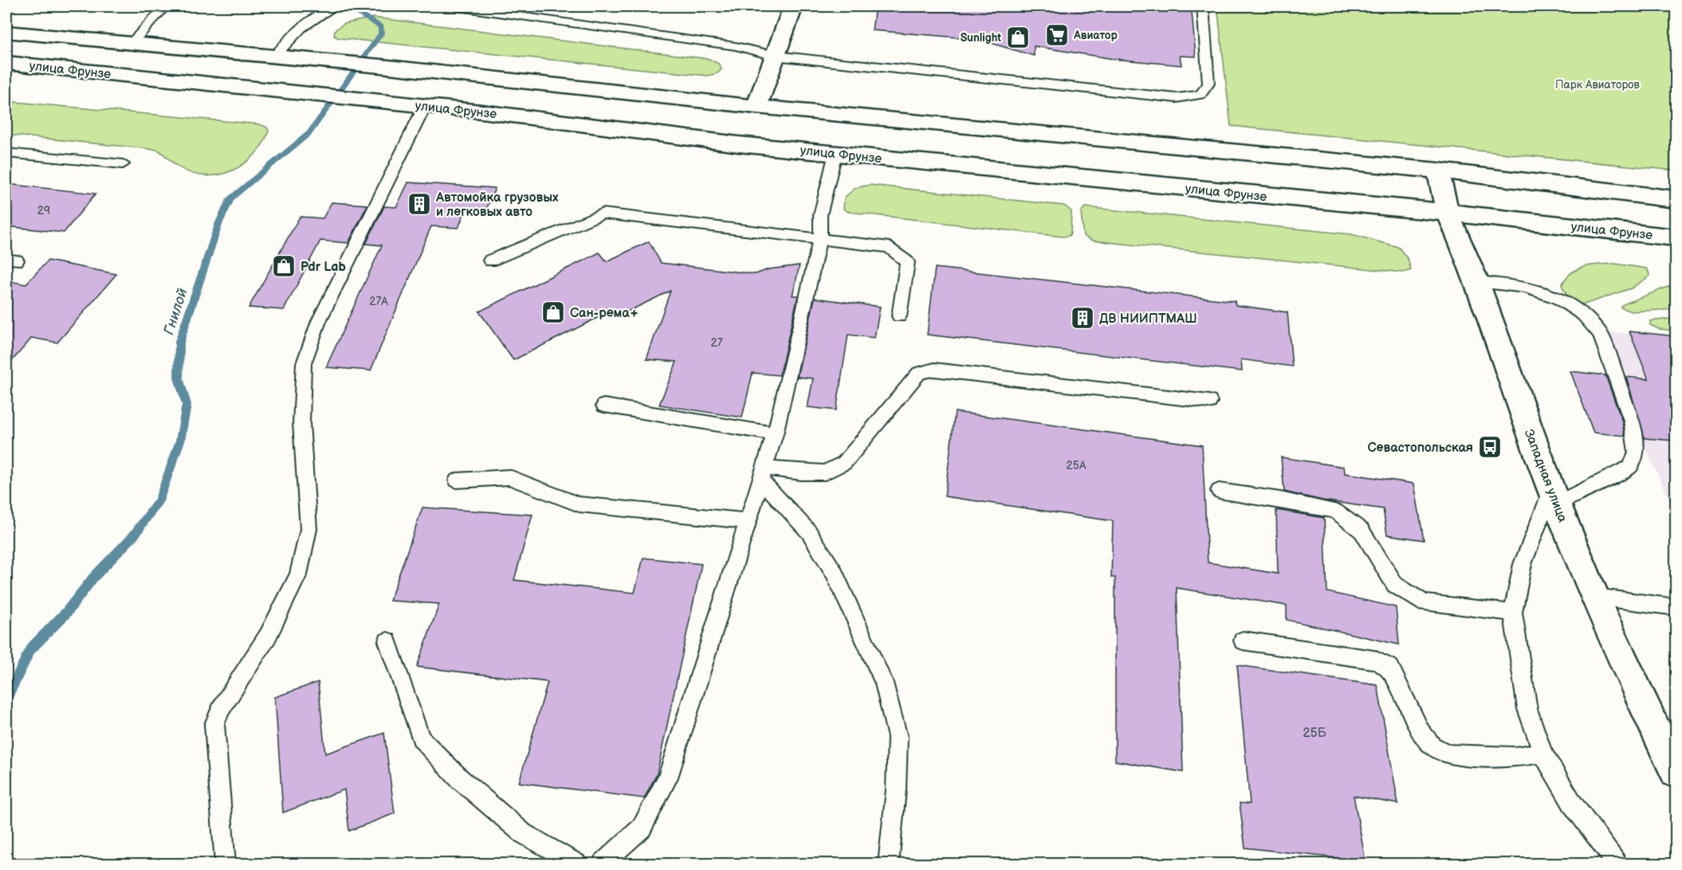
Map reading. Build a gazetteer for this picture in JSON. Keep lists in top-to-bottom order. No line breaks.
{"streets":{"main road":["улица Фрунзе","Западная улица"]},"crossings":[["улица Фрунзе","Западная улица"]],"water":["Гнилой"],"parks":["Парк Авиаторов"],"places":{"supermarket":["Авиатор"],"shop":["Sunlight","Pdr Lab","Сан-рема+"],"building":["Автомойка грузовых и легковых авто","ДВ НИИПТМАШ"],"bus stop":["Севастопольская"]},"house_numbers":["29","27А","27","25А","25Б"]}
